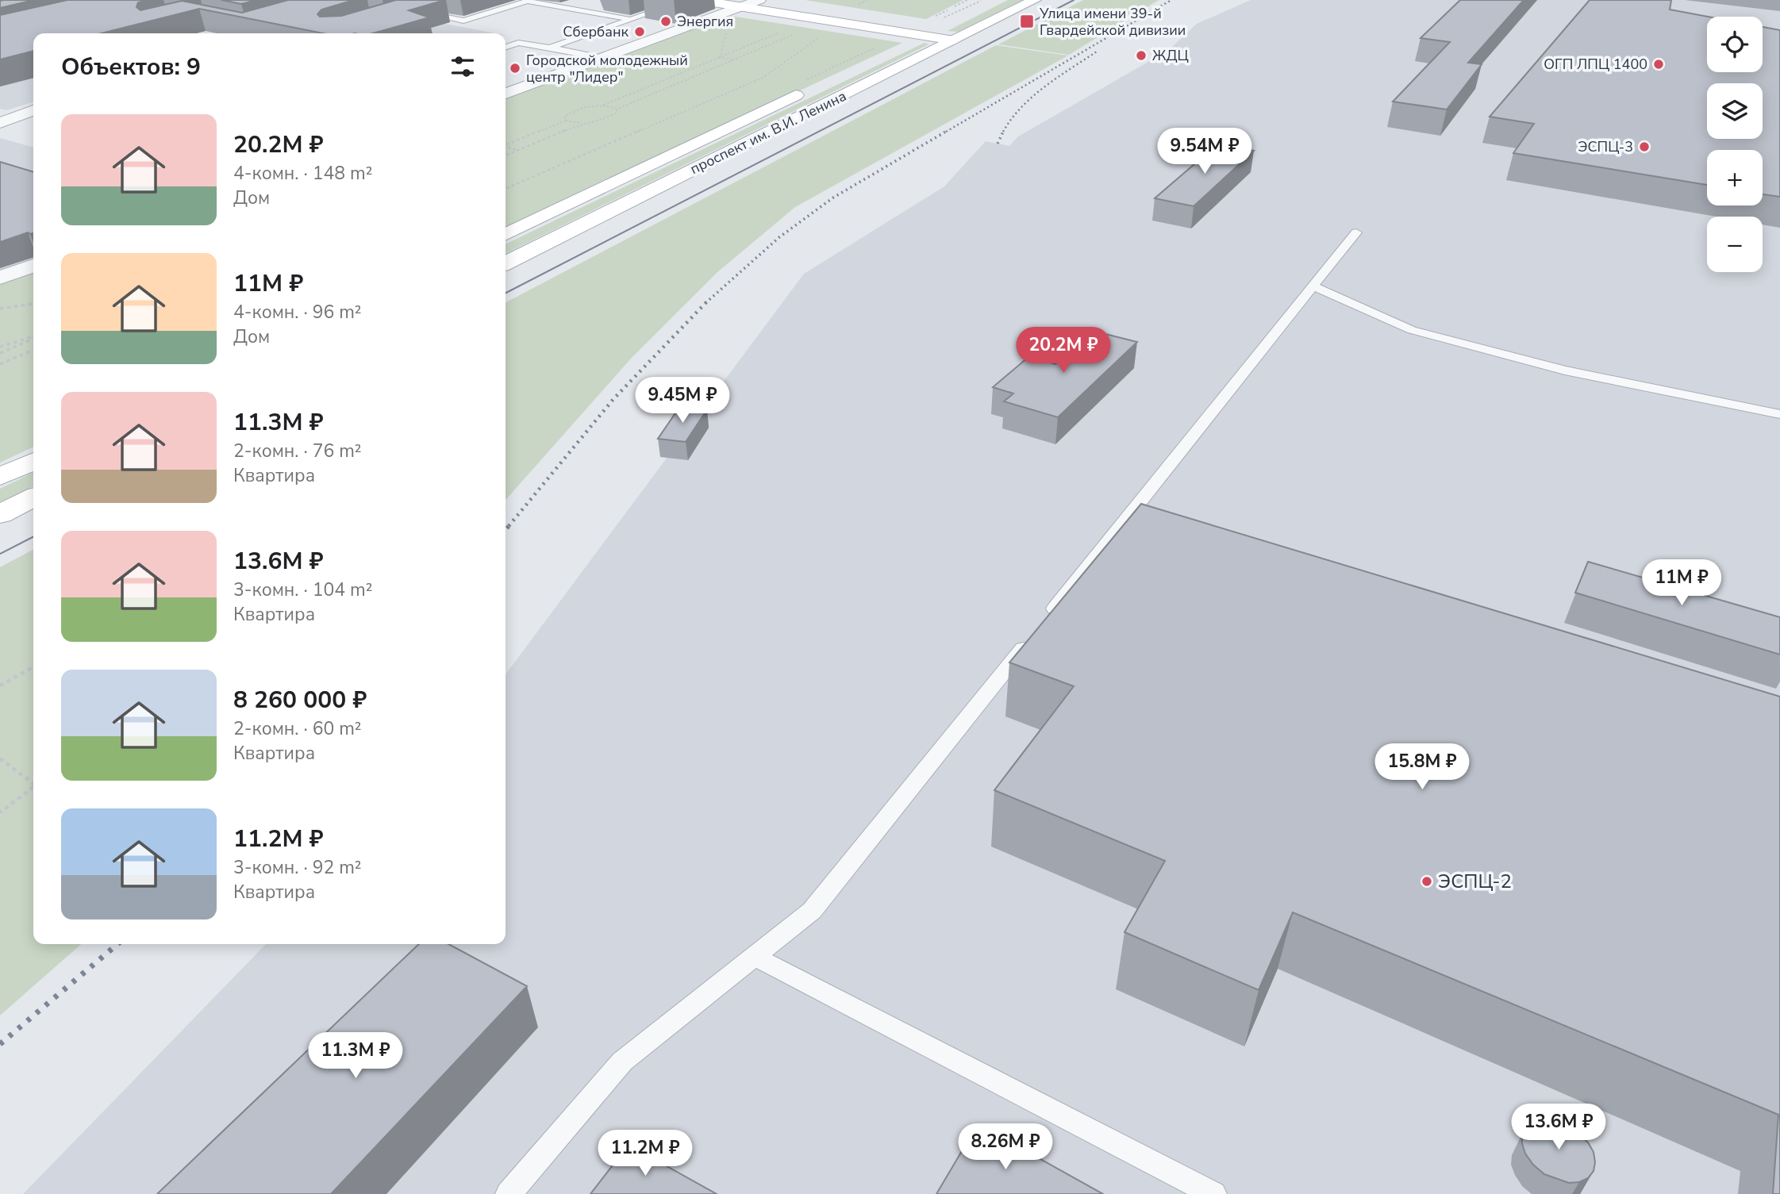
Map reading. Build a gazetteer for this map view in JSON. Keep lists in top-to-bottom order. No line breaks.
{"streets":{"main road":["проспект им. В.И. Ленина"]},"places":{"other":["Энергия","Сбербанк","ЖДЦ","ОГП ЛПЦ 1400","Городской молодежный центр \"Лидер\"","ЭСПЦ-3","ЭСПЦ-2"],"transit":["Улица имени 39-й Гвардейской дивизии"]},"page":{"map_buttons":["+","−"],"heading":"Объектов: 9","list":[{"name":"20.2M ₽","note":"4-комн. · 148 m² · Дом"},{"name":"11M ₽","note":"4-комн. · 96 m² · Дом"},{"name":"11.3M ₽","note":"2-комн. · 76 m² · Квартира"},{"name":"13.6M ₽","note":"3-комн. · 104 m² · Квартира"},{"name":"8 260 000 ₽","note":"2-комн. · 60 m² · Квартира"},{"name":"11.2M ₽","note":"3-комн. · 92 m² · Квартира"}],"price":["9.54M ₽","20.2M ₽","9.45M ₽","11M ₽","15.8M ₽","11.3M ₽","13.6M ₽","8.26M ₽","11.2M ₽"]}}
